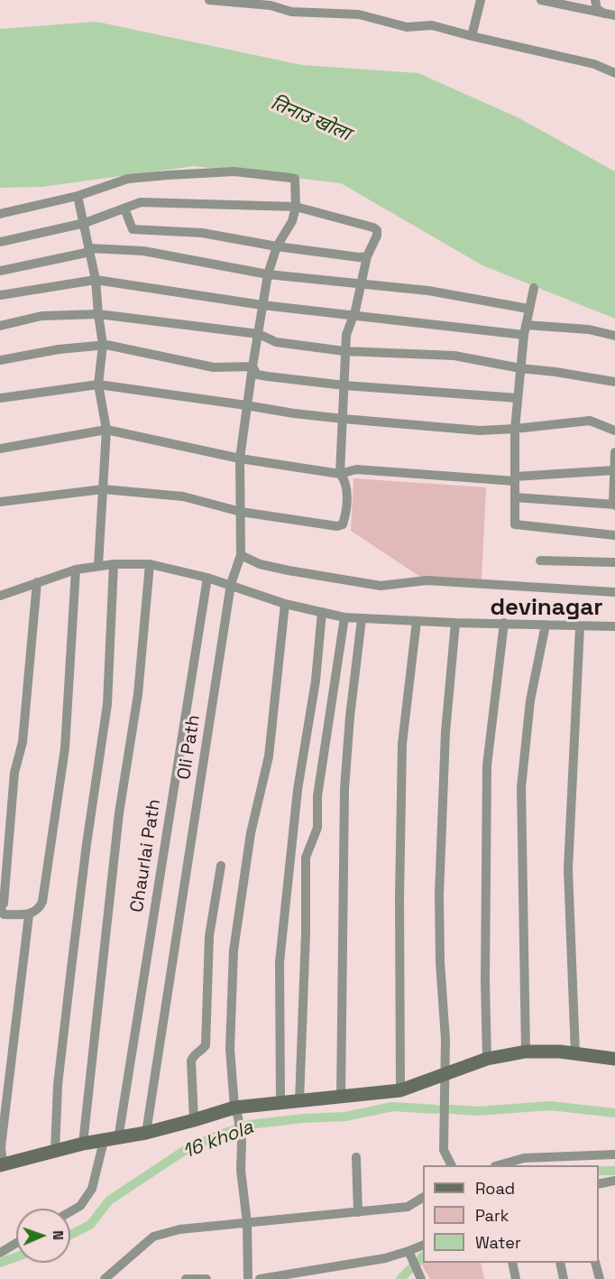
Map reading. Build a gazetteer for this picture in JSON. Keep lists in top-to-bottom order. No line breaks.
{"streets":{"street":["Oli Path","Chaurlai Path"]},"districts":["devinagar"],"water":["तिनाउ खोला","16 khola"],"legend":["Road","Park","Water"],"north":"right"}
